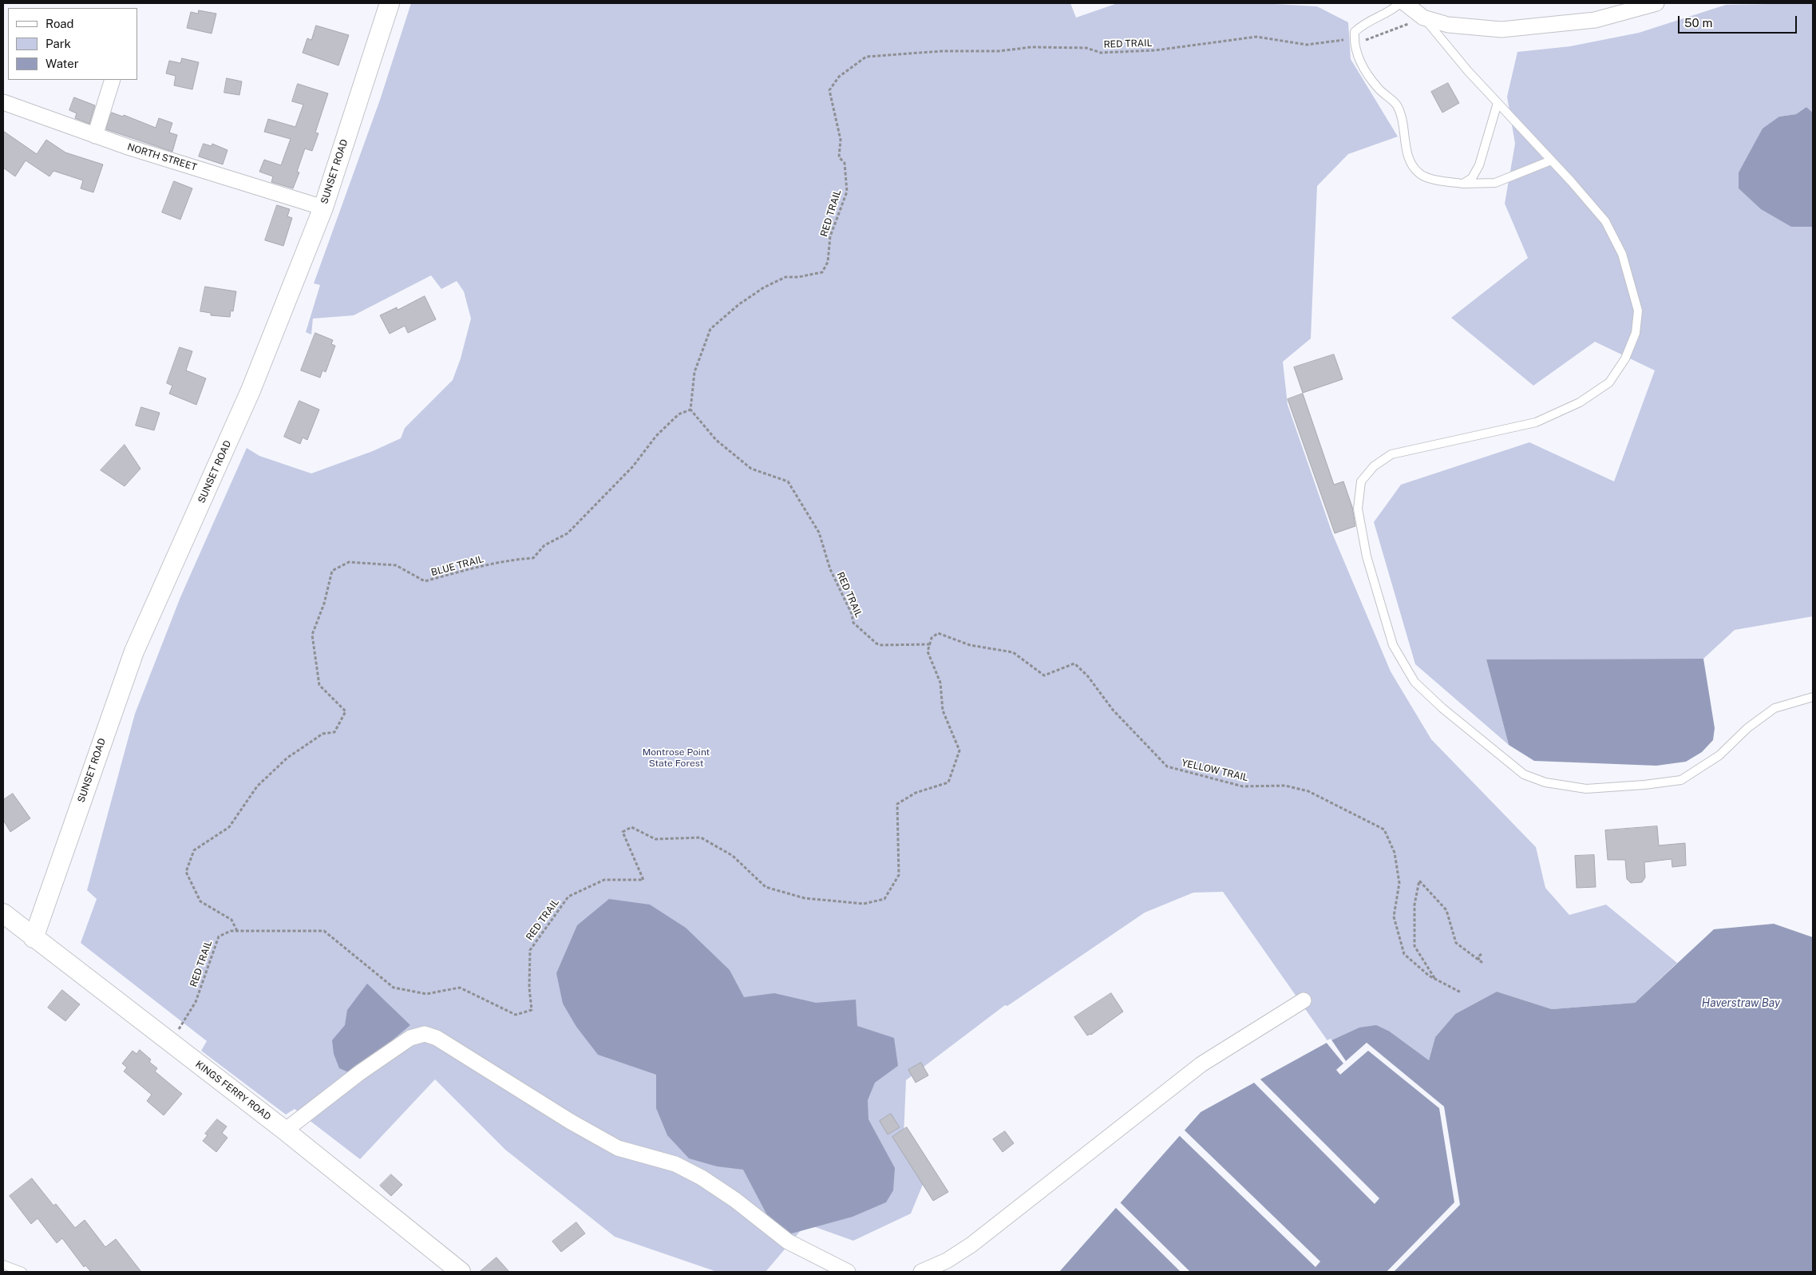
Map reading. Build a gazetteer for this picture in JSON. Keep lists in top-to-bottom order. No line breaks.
{"streets":{"street":["NORTH STREET","SUNSET ROAD","KINGS FERRY ROAD"],"path":["RED TRAIL","BLUE TRAIL","YELLOW TRAIL"]},"crossings":[["RED TRAIL","BLUE TRAIL"],["RED TRAIL","YELLOW TRAIL"],["RED TRAIL","KINGS FERRY ROAD"],["NORTH STREET","SUNSET ROAD"],["SUNSET ROAD","KINGS FERRY ROAD"]],"water":["Haverstraw Bay"],"parks":["Montrose Point State Forest"],"legend":["Road","Park","Water"],"scale_bar":"50 m"}
